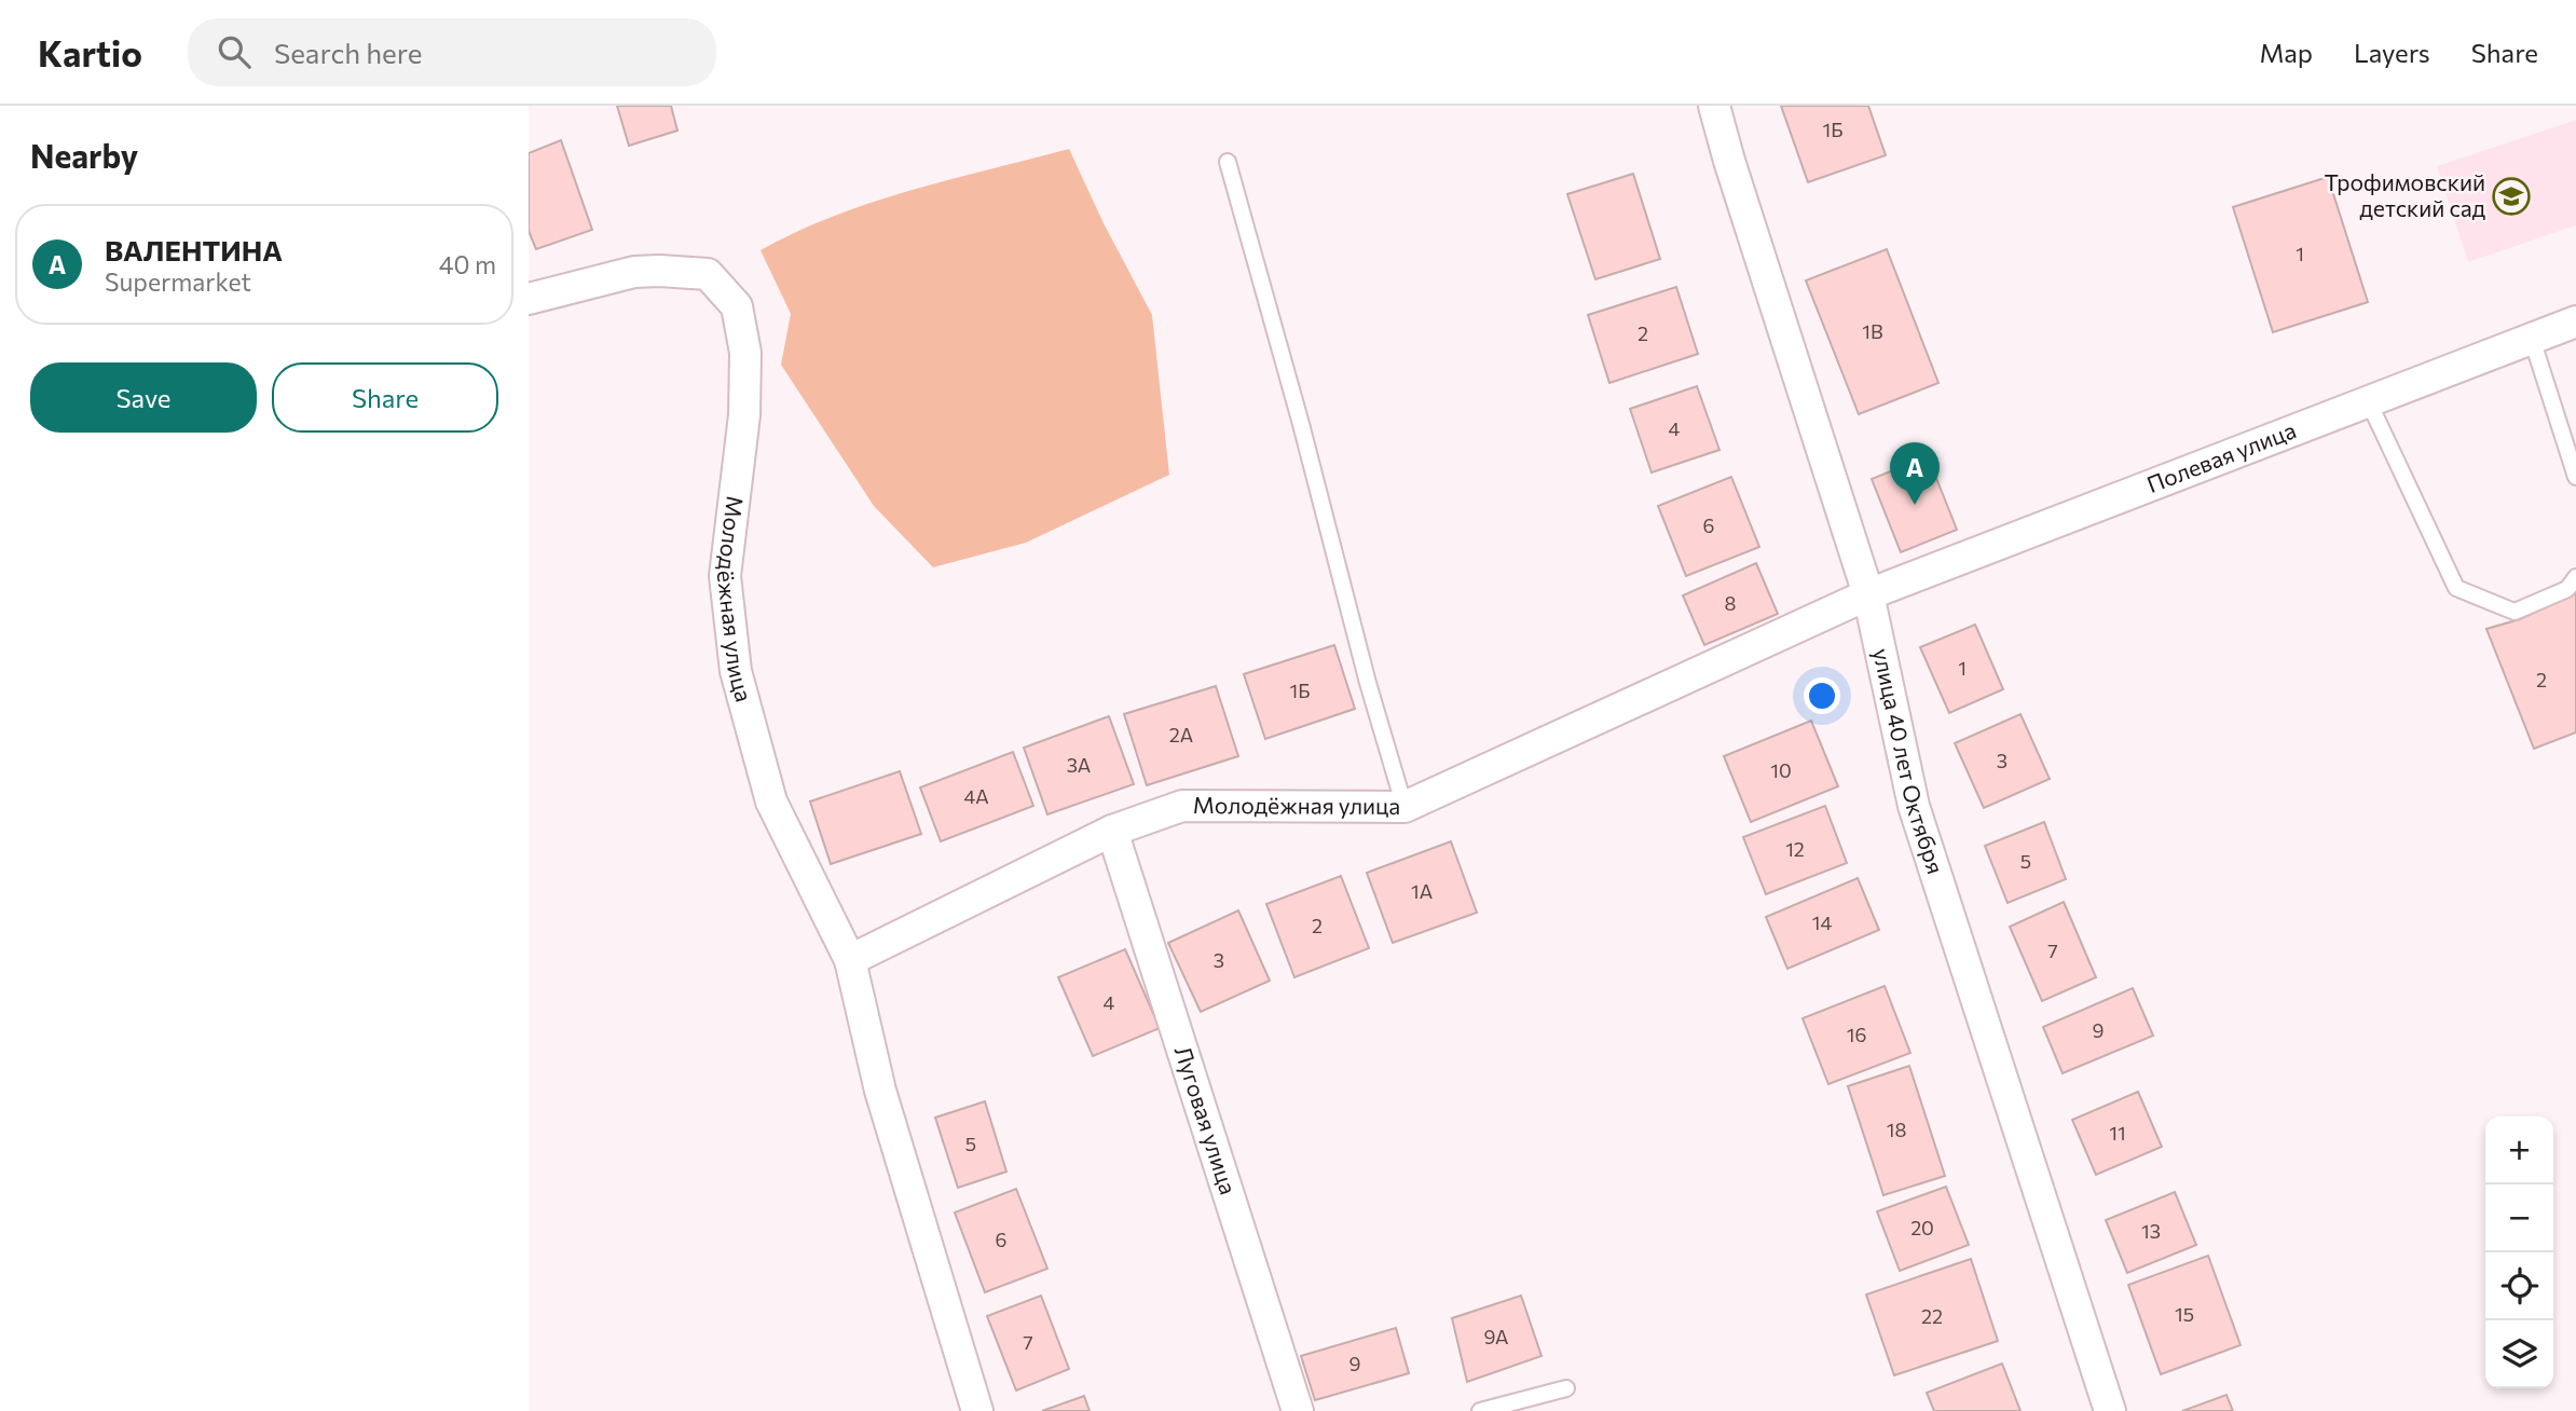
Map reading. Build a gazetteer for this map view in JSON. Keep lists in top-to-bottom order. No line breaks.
{"streets":{"street":["Полевая улица","Молодёжная улица","улица 40 лет Октября","Луговая улица"]},"crossings":[["Полевая улица","Молодёжная улица"],["Полевая улица","улица 40 лет Октября"],["Молодёжная улица","улица 40 лет Октября"],["Молодёжная улица","Луговая улица"]],"places":{"school or university":["Трофимовский детский сад"]},"house_numbers":["1Б","1","1В","2","4","6","8","1","2","1Б","2А","3","3А","10","4А","12","5","1А","14","2","7","3","4","9","16","18","11","5","20","13","6","15","22","9А","7","9"],"page":{"header":"Kartio","search":"Search here","nav":["Map","Layers","Share"],"heading":"Nearby","list":[{"mark":"A","name":"ВАЛЕНТИНА","note":"Supermarket","value":"40 m"}],"buttons":["Save","Share"],"pins":"A","map_buttons":["+","−"]}}
